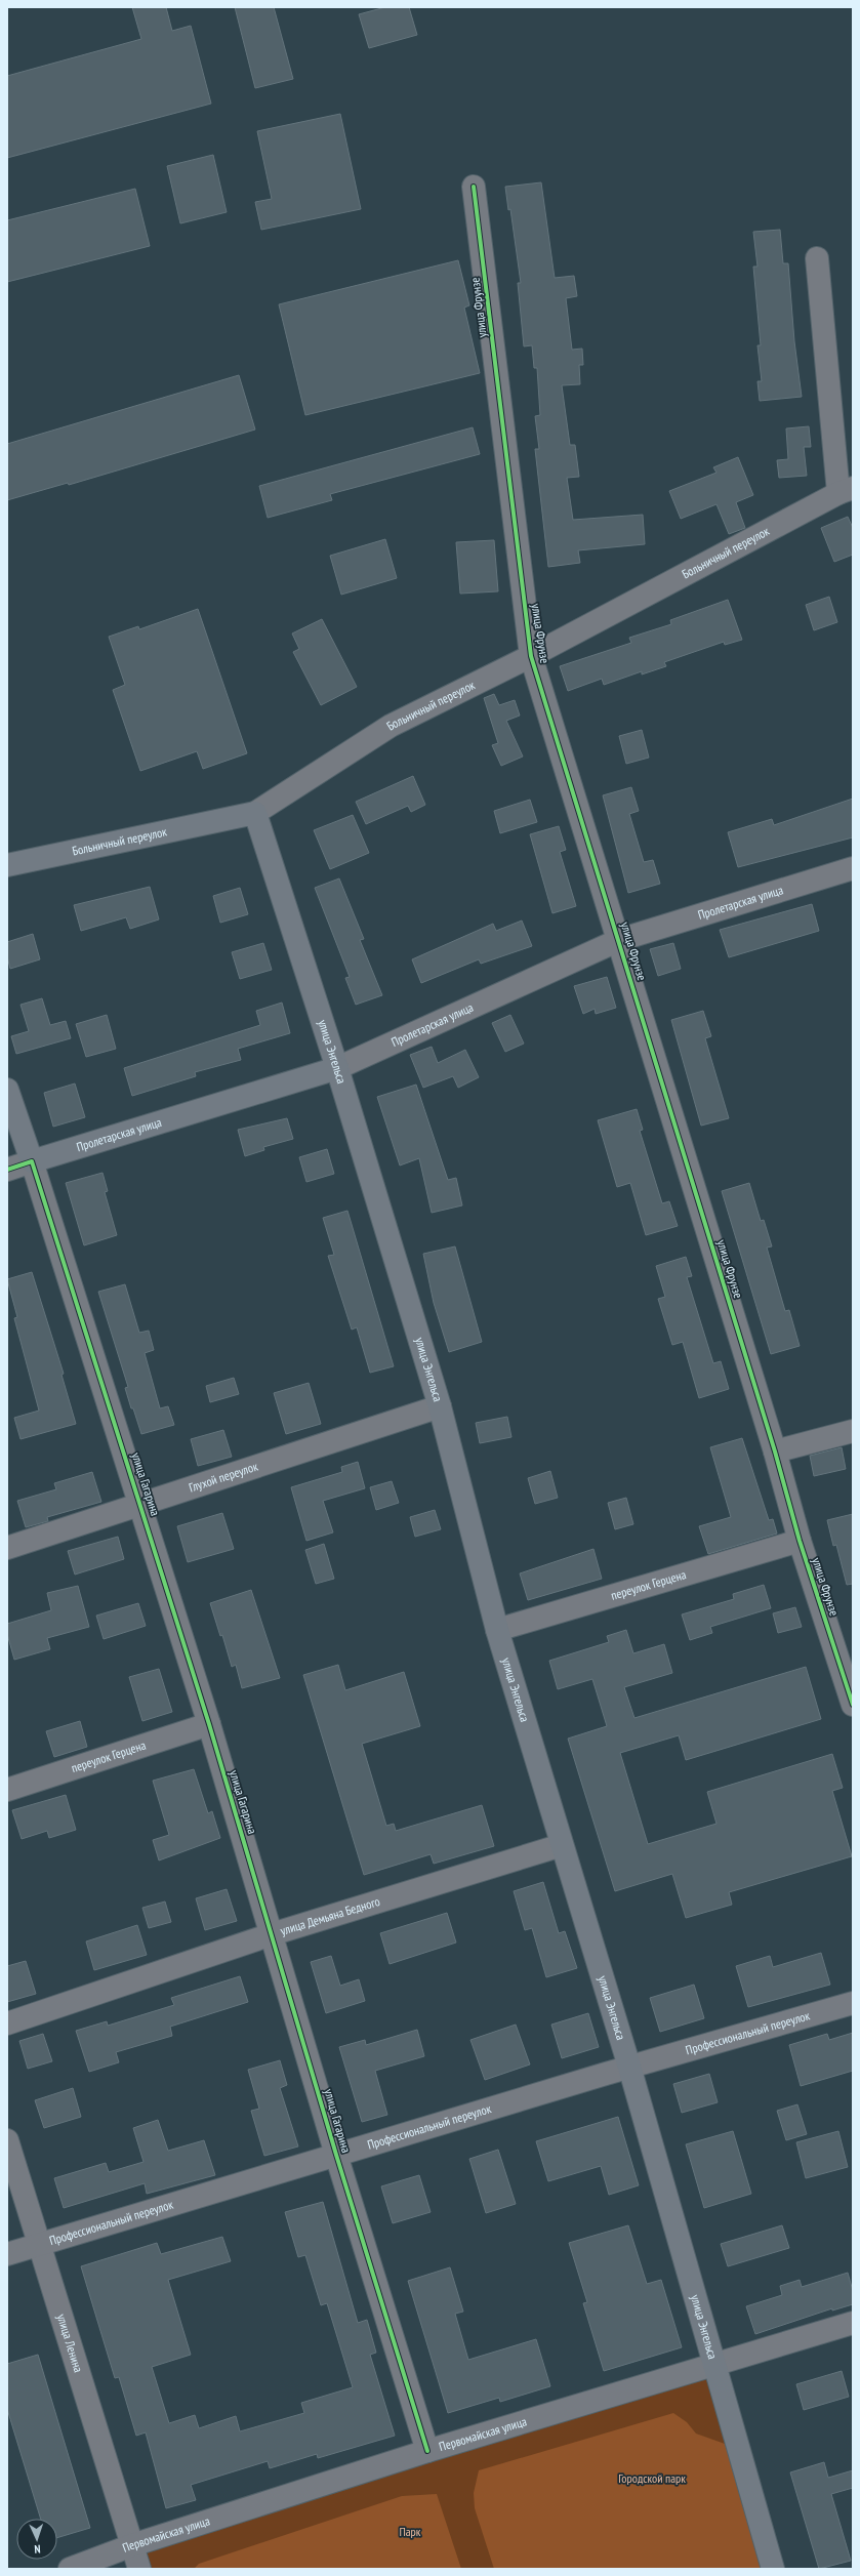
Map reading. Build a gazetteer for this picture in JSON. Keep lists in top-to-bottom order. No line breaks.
{"streets":{"main road":["Больничный переулок","Пролетарская улица","улица Энгельса","улица Гагарина"],"street":["улица Фрунзе","Глухой переулок","переулок Герцена","улица Демьяна Бедного","Профессиональный переулок","улица Ленина","Первомайская улица"]},"crossings":[["улица Фрунзе","Больничный переулок"],["улица Фрунзе","Пролетарская улица"],["улица Фрунзе","переулок Герцена"],["Больничный переулок","улица Энгельса"],["Пролетарская улица","улица Энгельса"],["Пролетарская улица","улица Гагарина"],["улица Энгельса","Глухой переулок"],["улица Энгельса","переулок Герцена"],["улица Энгельса","улица Демьяна Бедного"],["улица Энгельса","Профессиональный переулок"],["улица Энгельса","Первомайская улица"],["Глухой переулок","улица Гагарина"],["улица Гагарина","переулок Герцена"],["улица Гагарина","улица Демьяна Бедного"],["улица Гагарина","Профессиональный переулок"],["улица Гагарина","Первомайская улица"],["Профессиональный переулок","улица Ленина"],["улица Ленина","Первомайская улица"]],"parks":["Городской парк","Парк"],"north":"bottom"}
